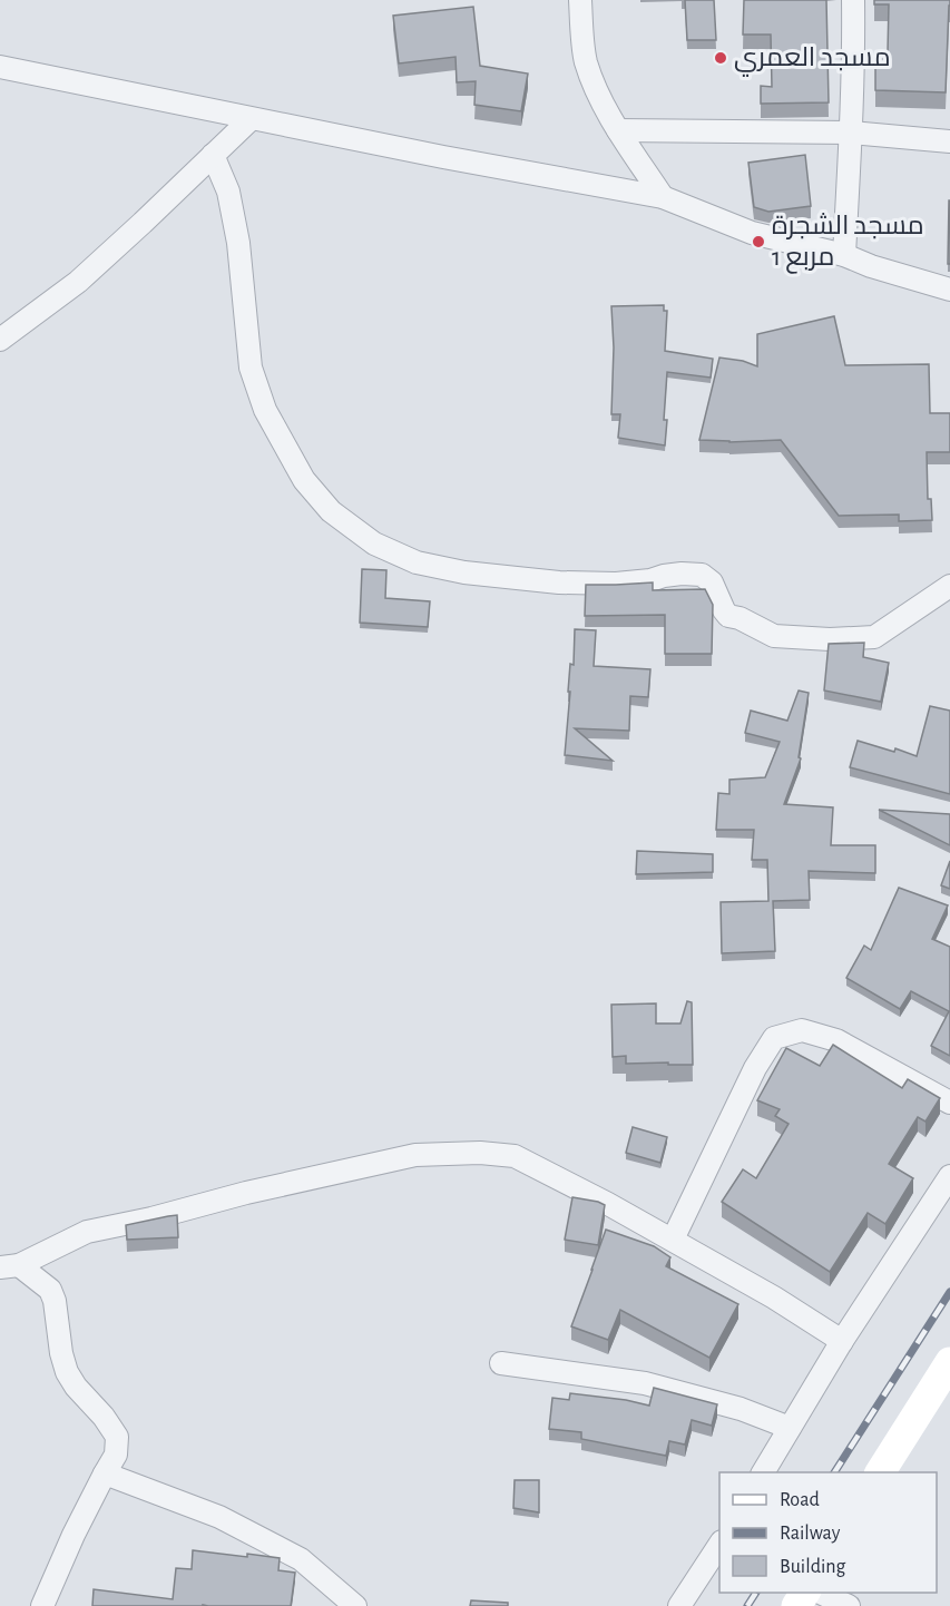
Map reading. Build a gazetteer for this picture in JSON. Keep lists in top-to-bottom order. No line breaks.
{"places":["مسجد العمري","مسجد الشجرة مربع 1"],"legend":["Road","Railway","Building"]}
